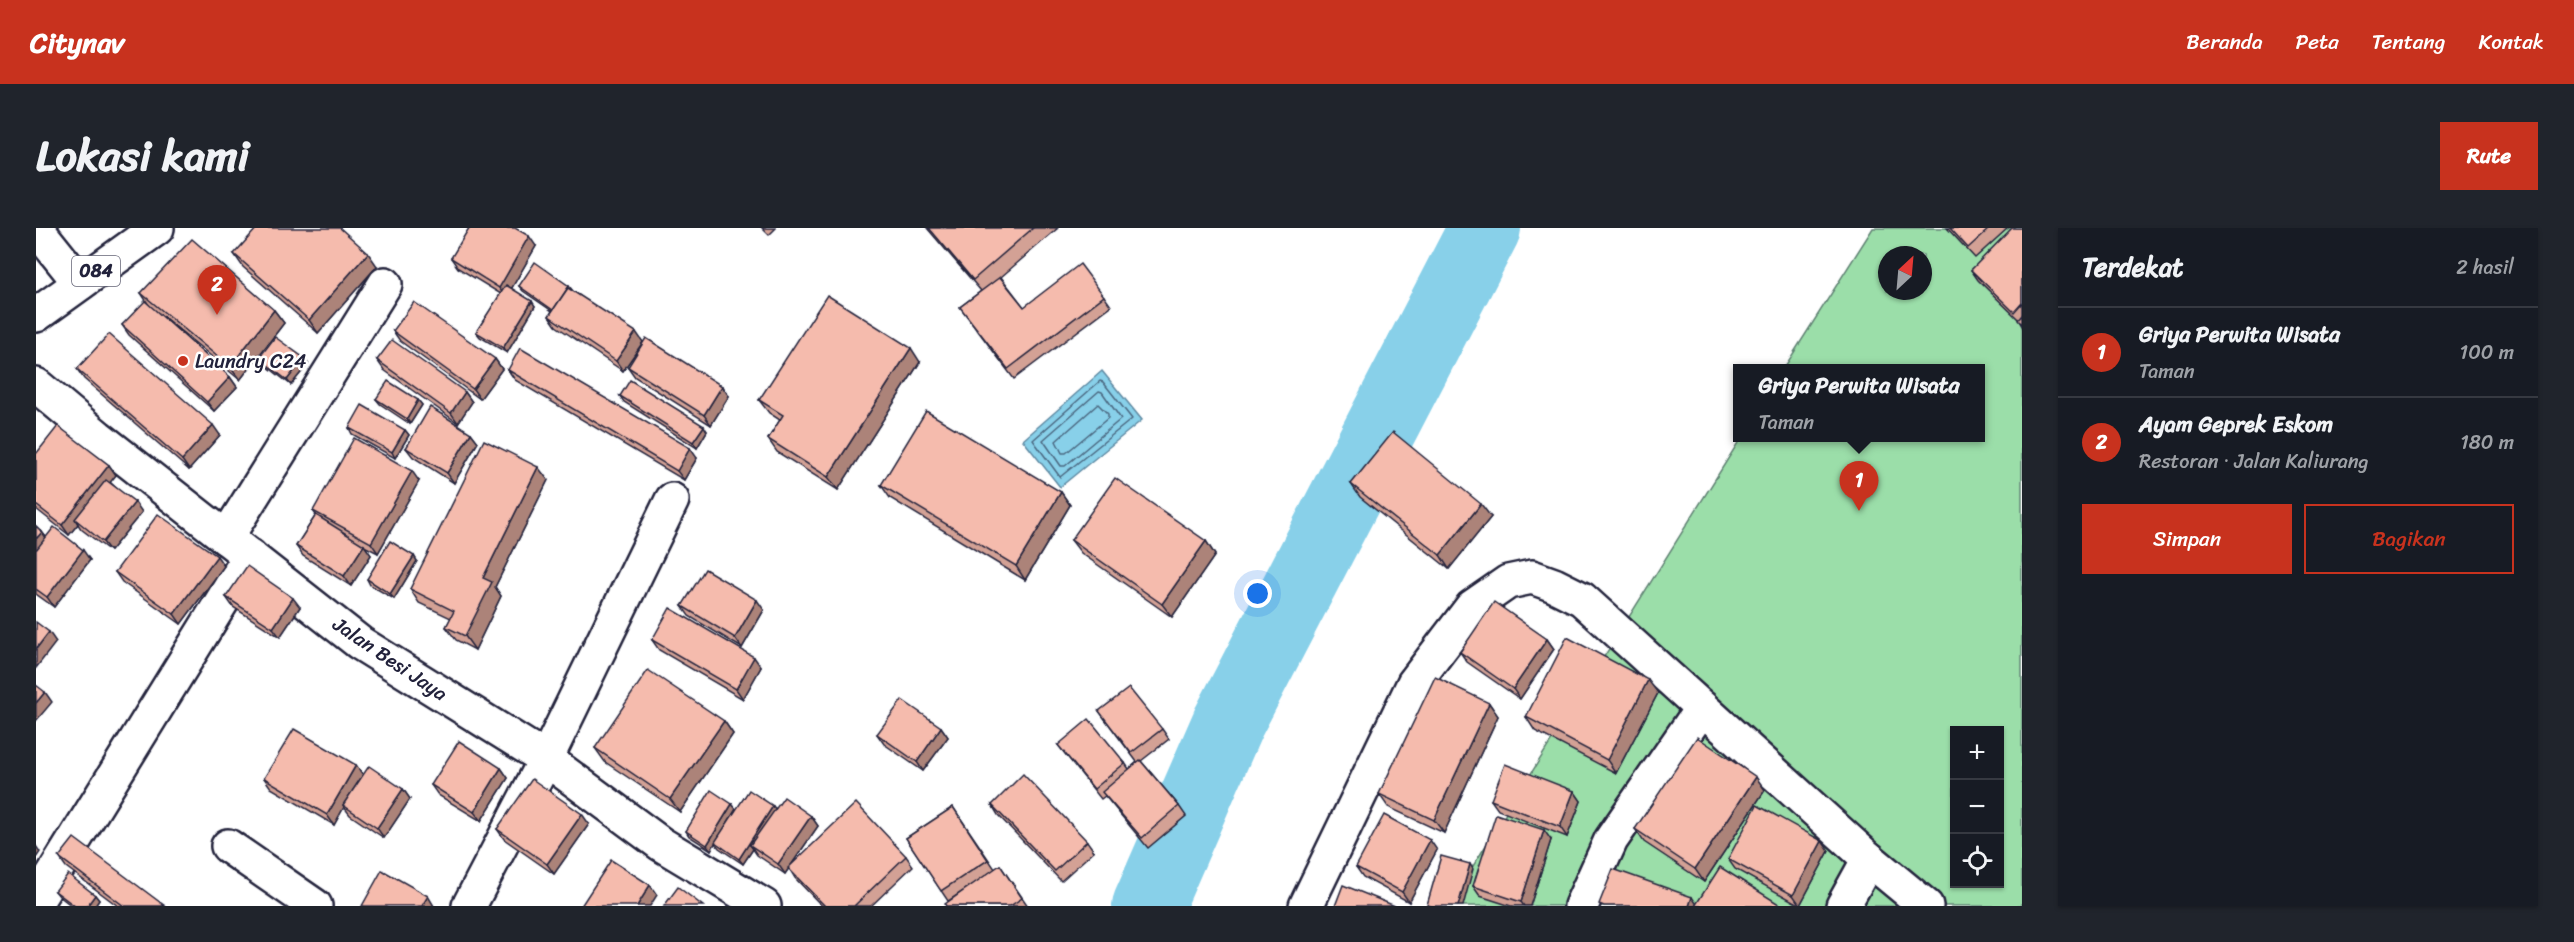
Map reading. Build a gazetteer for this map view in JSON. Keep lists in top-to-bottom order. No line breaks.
{"streets":{"street":["084","Jalan Besi Jaya"]},"places":["Laundry C24"],"north":"top right","page":{"header":"Citynav","nav":["Beranda","Peta","Tentang","Kontak"],"title":"Lokasi kami","buttons":["Rute",["Simpan","Bagikan"]],"heading":["Terdekat","2 hasil"],"pins":["2","1"],"list":[{"mark":"1","name":"Griya Perwita Wisata","note":"Taman","value":"100 m"},{"mark":"2","name":"Ayam Geprek Eskom","note":"Restoran · Jalan Kaliurang","value":"180 m"}],"popup":["Griya Perwita Wisata","Taman"],"map_buttons":["+","−"]}}
